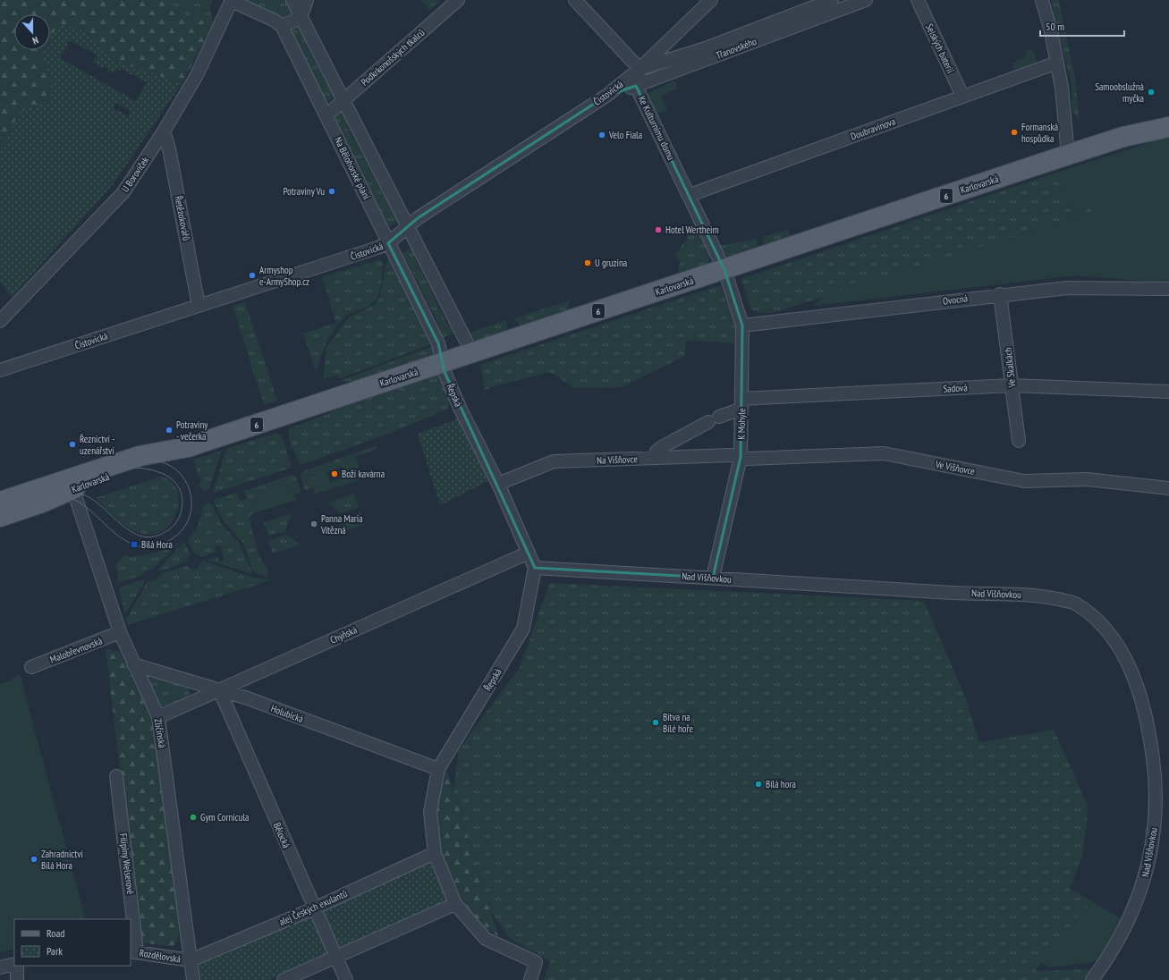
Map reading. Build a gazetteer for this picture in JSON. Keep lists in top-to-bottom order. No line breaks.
{"streets":{"main road":["Karlovarská","6"],"street":["Třanovského","Selských baterií","Podkrkonošských tkalců","Čistovická","Ke Kulturnímu domu","Doubravínova","Na Bělohorské pláni","U Boroviček","Řetězokovářů","Ovocná","Ve Skalkách","Sadová","Řepská","K Mohyle","Na Višňovce","Ve Višňovce","Nad Višňovkou","Chýňská","Malobřevnovská","Holubická","Zličínská","Bělocká","Filipíny Welserové","alej Českých exulantů","Rozdělovská"]},"crossings":[["Třanovského","Čistovická"],["Třanovského","Ke Kulturnímu domu"],["Selských baterií","Doubravínova"],["Podkrkonošských tkalců","Na Bělohorské pláni"],["Čistovická","Ke Kulturnímu domu"],["Čistovická","Na Bělohorské pláni"],["Čistovická","Řetězokovářů"],["Ke Kulturnímu domu","Doubravínova"],["Ke Kulturnímu domu","Karlovarská"],["Ke Kulturnímu domu","K Mohyle"],["Na Bělohorské pláni","Karlovarská"],["Na Bělohorské pláni","Řepská"],["U Boroviček","Řetězokovářů"],["Karlovarská","Řepská"],["Karlovarská","K Mohyle"],["Karlovarská","Zličínská"],["Ovocná","Ve Skalkách"],["Ovocná","K Mohyle"],["Ve Skalkách","Sadová"],["Sadová","K Mohyle"],["Sadová","Na Višňovce"],["Řepská","Na Višňovce"],["Řepská","Nad Višňovkou"],["Řepská","Chýňská"],["Řepská","Holubická"],["Řepská","alej Českých exulantů"],["K Mohyle","Na Višňovce"],["K Mohyle","Ve Višňovce"],["K Mohyle","Nad Višňovkou"],["Na Višňovce","Ve Višňovce"],["Chýňská","Holubická"],["Chýňská","Zličínská"],["Chýňská","Bělocká"],["Malobřevnovská","Zličínská"],["Holubická","Zličínská"],["Holubická","Bělocká"],["Zličínská","alej Českých exulantů"],["Zličínská","Rozdělovská"],["Bělocká","alej Českých exulantů"],["Filipíny Welserové","Rozdělovská"],["alej Českých exulantů","Rozdělovská"]],"places":{"other":["Samoobslužná myčka","Formanská hospůdka","Velo Fiala","Potraviny Vu","Hotel Wertheim","U gruzina","Armyshop e-ArmyShop.cz","Potraviny - večerka","Řeznictví - uzenářství","Boží kavárna","Panna Maria Vítězná","Bitva na Bílé hoře","Bílá hora","Gym Cornicula","Zahradnictví Bílá Hora"],"transit":["Bílá Hora"]},"legend":["Road","Park"],"scale_bar":"50 m","north":"bottom"}
